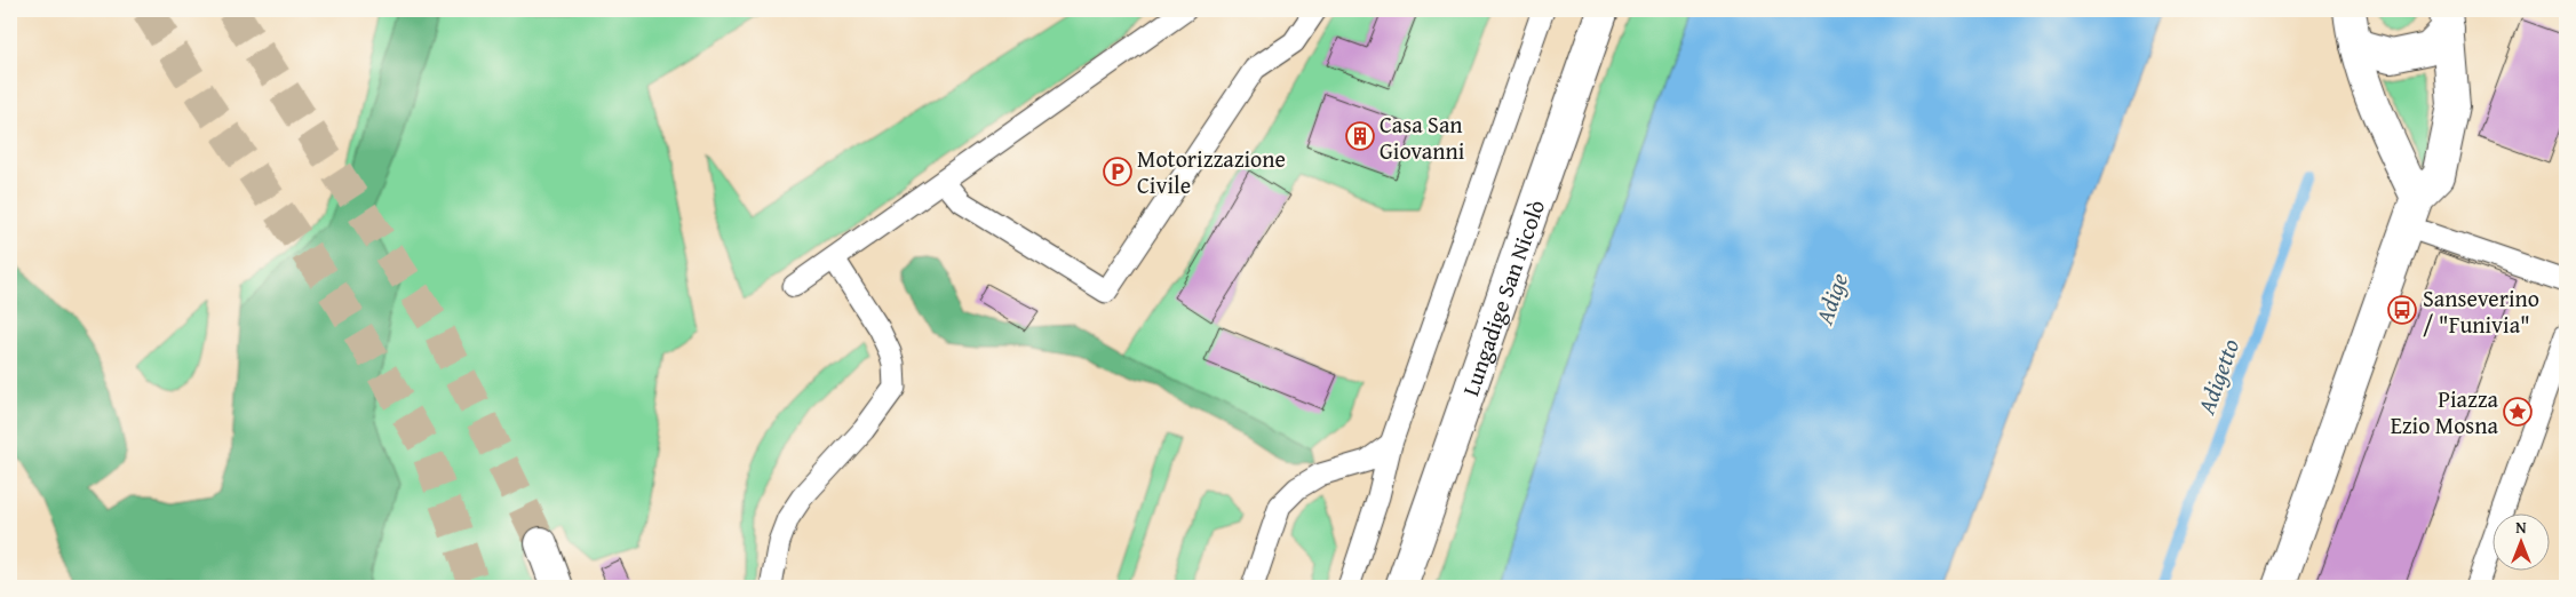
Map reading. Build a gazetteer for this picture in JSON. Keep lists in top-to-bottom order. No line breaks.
{"streets":{"main road":["Lungadige San Nicolò"]},"water":["Adige","Adigetto"],"places":{"building":["Casa San Giovanni"],"parking":["Motorizzazione Civile"],"bus stop":["Sanseverino / \"Funivia\""],"place":["Piazza Ezio Mosna"]},"north":"top"}
